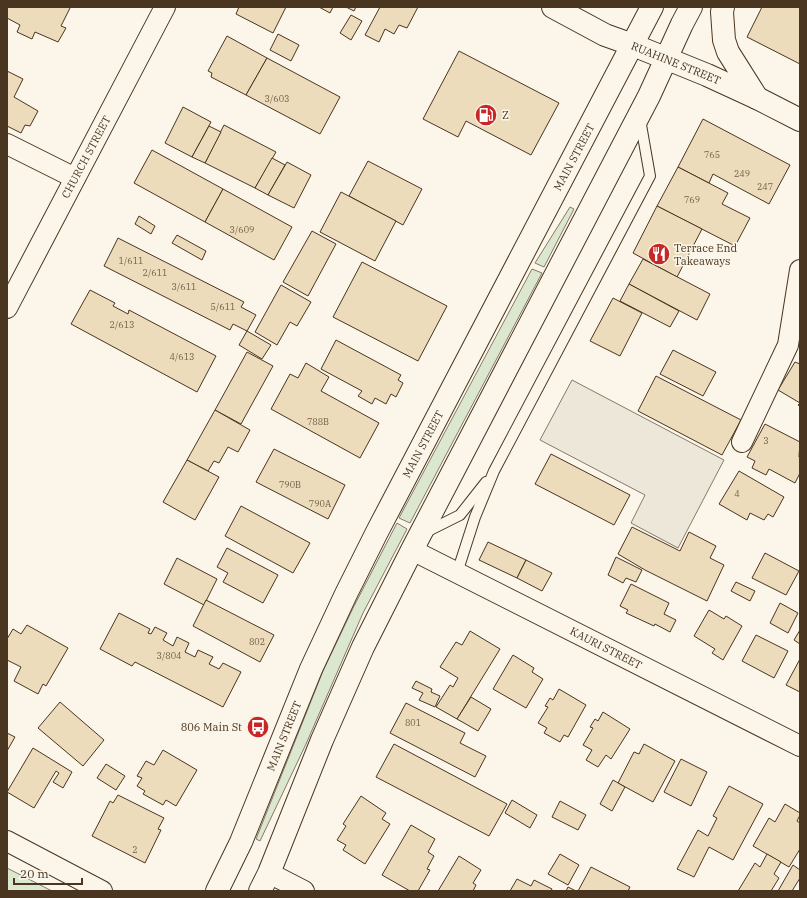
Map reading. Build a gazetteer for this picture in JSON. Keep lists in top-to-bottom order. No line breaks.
{"streets":{"main road":["RUAHINE STREET","MAIN STREET"],"street":["CHURCH STREET","KAURI STREET"]},"crossings":[["RUAHINE STREET","MAIN STREET"]],"places":{"fuel station":["Z"],"restaurant":["Terrace End Takeaways"],"bus stop":["806 Main St"]},"house_numbers":["3/603","765","249","247","769","3/609","1/611","2/611","3/611","5/611","2/613","4/613","788B","3","790B","4","790A","802","3/804","801","2"],"scale_bar":"20 m"}
